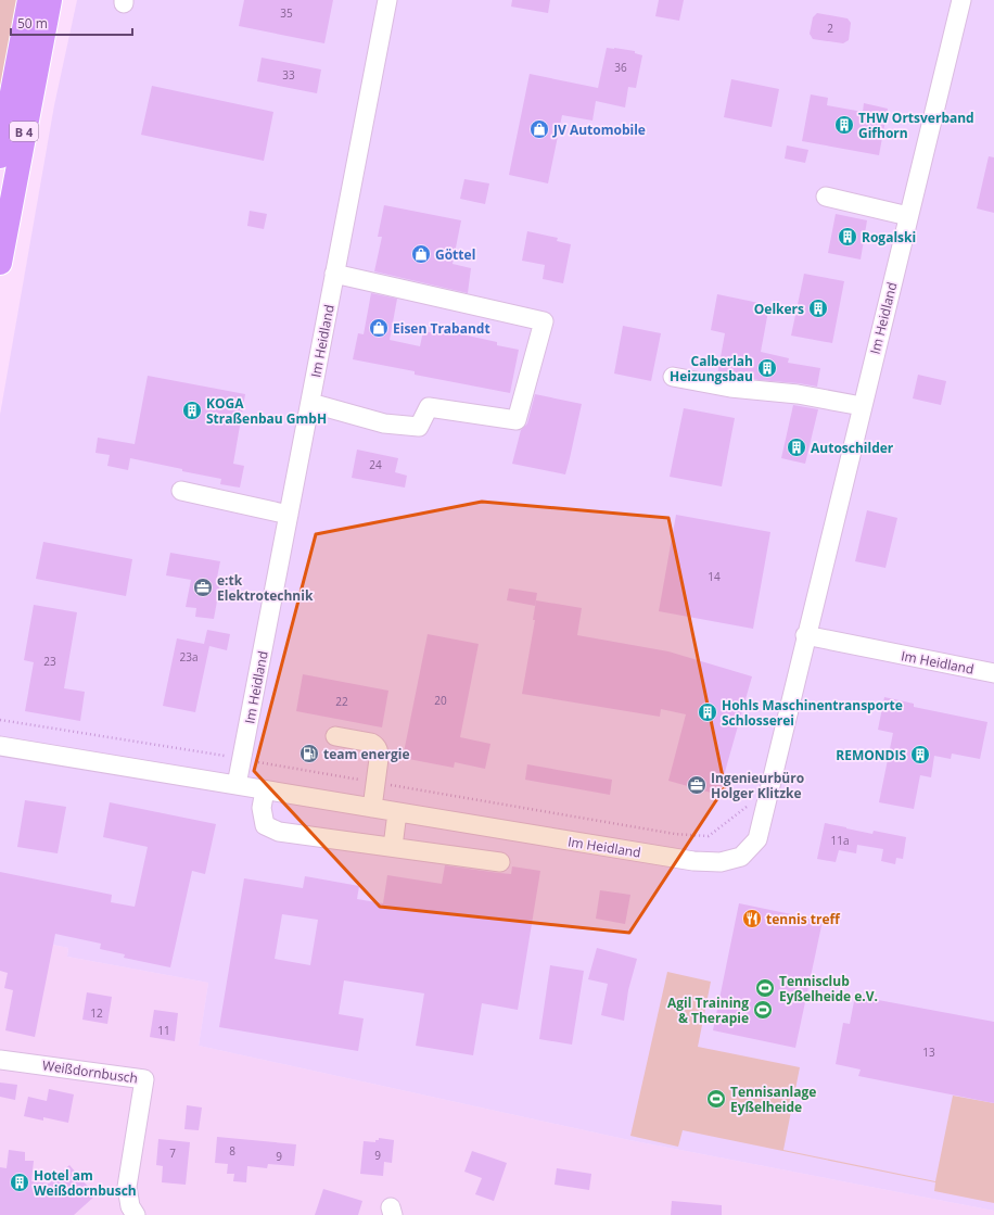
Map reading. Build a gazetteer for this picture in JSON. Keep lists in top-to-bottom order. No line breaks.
{"streets":{"highway":["B 4"],"street":["Im Heidland","Weißdornbusch"]},"places":{"building":["THW Ortsverband Gifhorn","Rogalski","Oelkers","Calberlah Heizungsbau","KOGA Straßenbau GmbH","Autoschilder","Hohls Maschinentransporte Schlosserei","REMONDIS","Hotel am Weißdornbusch"],"shop":["JV Automobile","Göttel","Eisen Trabandt"],"office":["e:tk Elektrotechnik","Ingenieurbüro Holger Klitzke"],"fuel station":["team energie"],"restaurant":["tennis treff"],"sports":["Tennisclub Eyßelheide e.V.","Agil Training & Therapie","Tennisanlage Eyßelheide"]},"house_numbers":["35","2","36","33","24","14","23a","23","20","22","11a","12","11","13","8","7","9","9"],"scale_bar":"50 m"}
